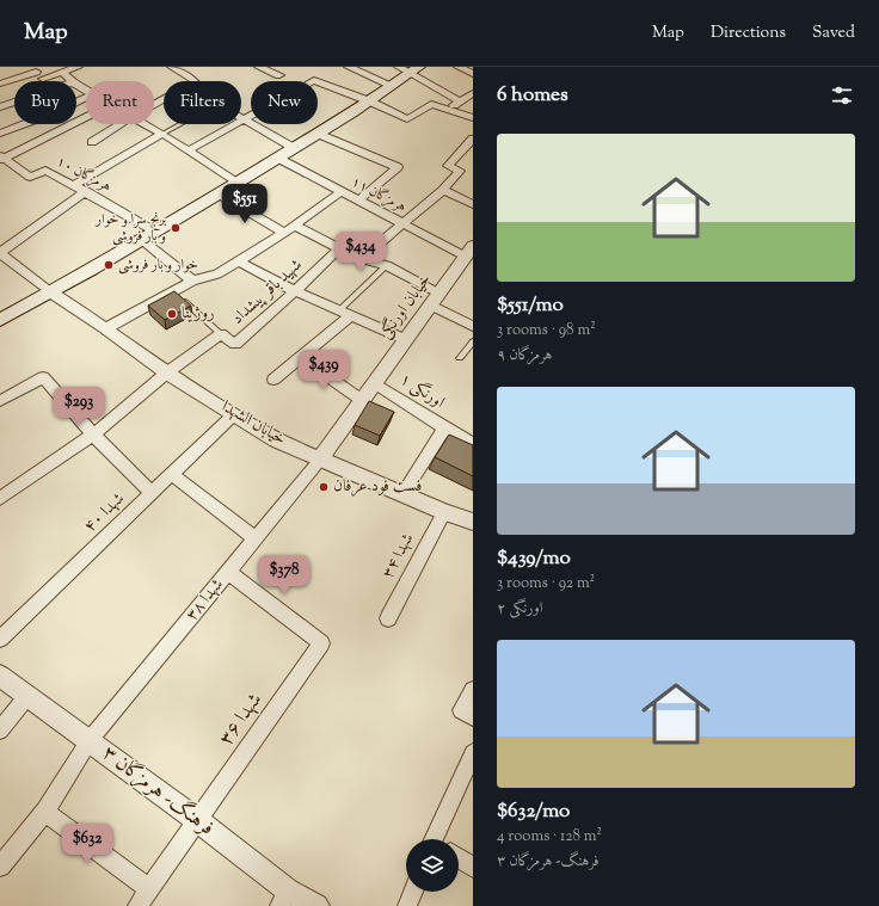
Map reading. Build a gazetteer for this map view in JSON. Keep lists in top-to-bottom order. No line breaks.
{"streets":{"street":["هرمزگان ۱۰","هرمزگان ۱۱","شهید باقر پیشداد","خیابان اورنگی","اورنگی ۱","خیابان الشهدا","شهدا ۴۰","شهدا ۳۴","شهدا ۳۸","شهدا ۳۶","فرهنگ- هرمزگان ۳"]},"crossings":[["هرمزگان ۱۱","خیابان اورنگی"],["شهید باقر پیشداد","خیابان الشهدا"],["خیابان اورنگی","اورنگی ۱"],["خیابان اورنگی","خیابان الشهدا"],["خیابان اورنگی","شهدا ۳۸"],["خیابان الشهدا","شهدا ۴۰"],["خیابان الشهدا","شهدا ۳۴"],["خیابان الشهدا","شهدا ۳۸"],["شهدا ۳۸","شهدا ۳۶"],["شهدا ۳۸","فرهنگ- هرمزگان ۳"],["شهدا ۳۶","فرهنگ- هرمزگان ۳"]],"places":["برنج سرا و خوار و بار فروشی","خوار و بار فروشی","روژینا","فست فود عرفان"],"page":{"header":"Map","nav":["Map","Directions","Saved"],"heading":"6 homes","chip":["Buy","Rent","Filters","New"],"list":[{"name":"$551/mo","note":"3 rooms · 98 m² · هرمزگان ۹"},{"name":"$439/mo","note":"3 rooms · 92 m² · اورنگی ۲"},{"name":"$632/mo","note":"4 rooms · 128 m² · فرهنگ- هرمزگان ۳"}],"price":["$551","$434","$439","$293","$378","$632"]}}
